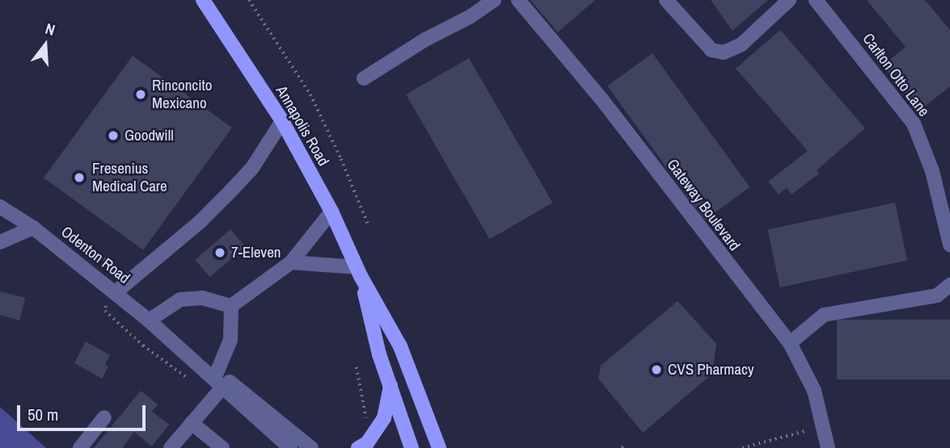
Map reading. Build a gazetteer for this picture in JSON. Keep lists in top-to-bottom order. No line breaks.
{"streets":{"main road":["Annapolis Road"],"street":["Carlton Otto Lane","Gateway Boulevard","Odenton Road"]},"places":["Rinconcito Mexicano","Goodwill","Fresenius Medical Care","7-Eleven","CVS Pharmacy"],"scale_bar":"50 m","north":"top"}
